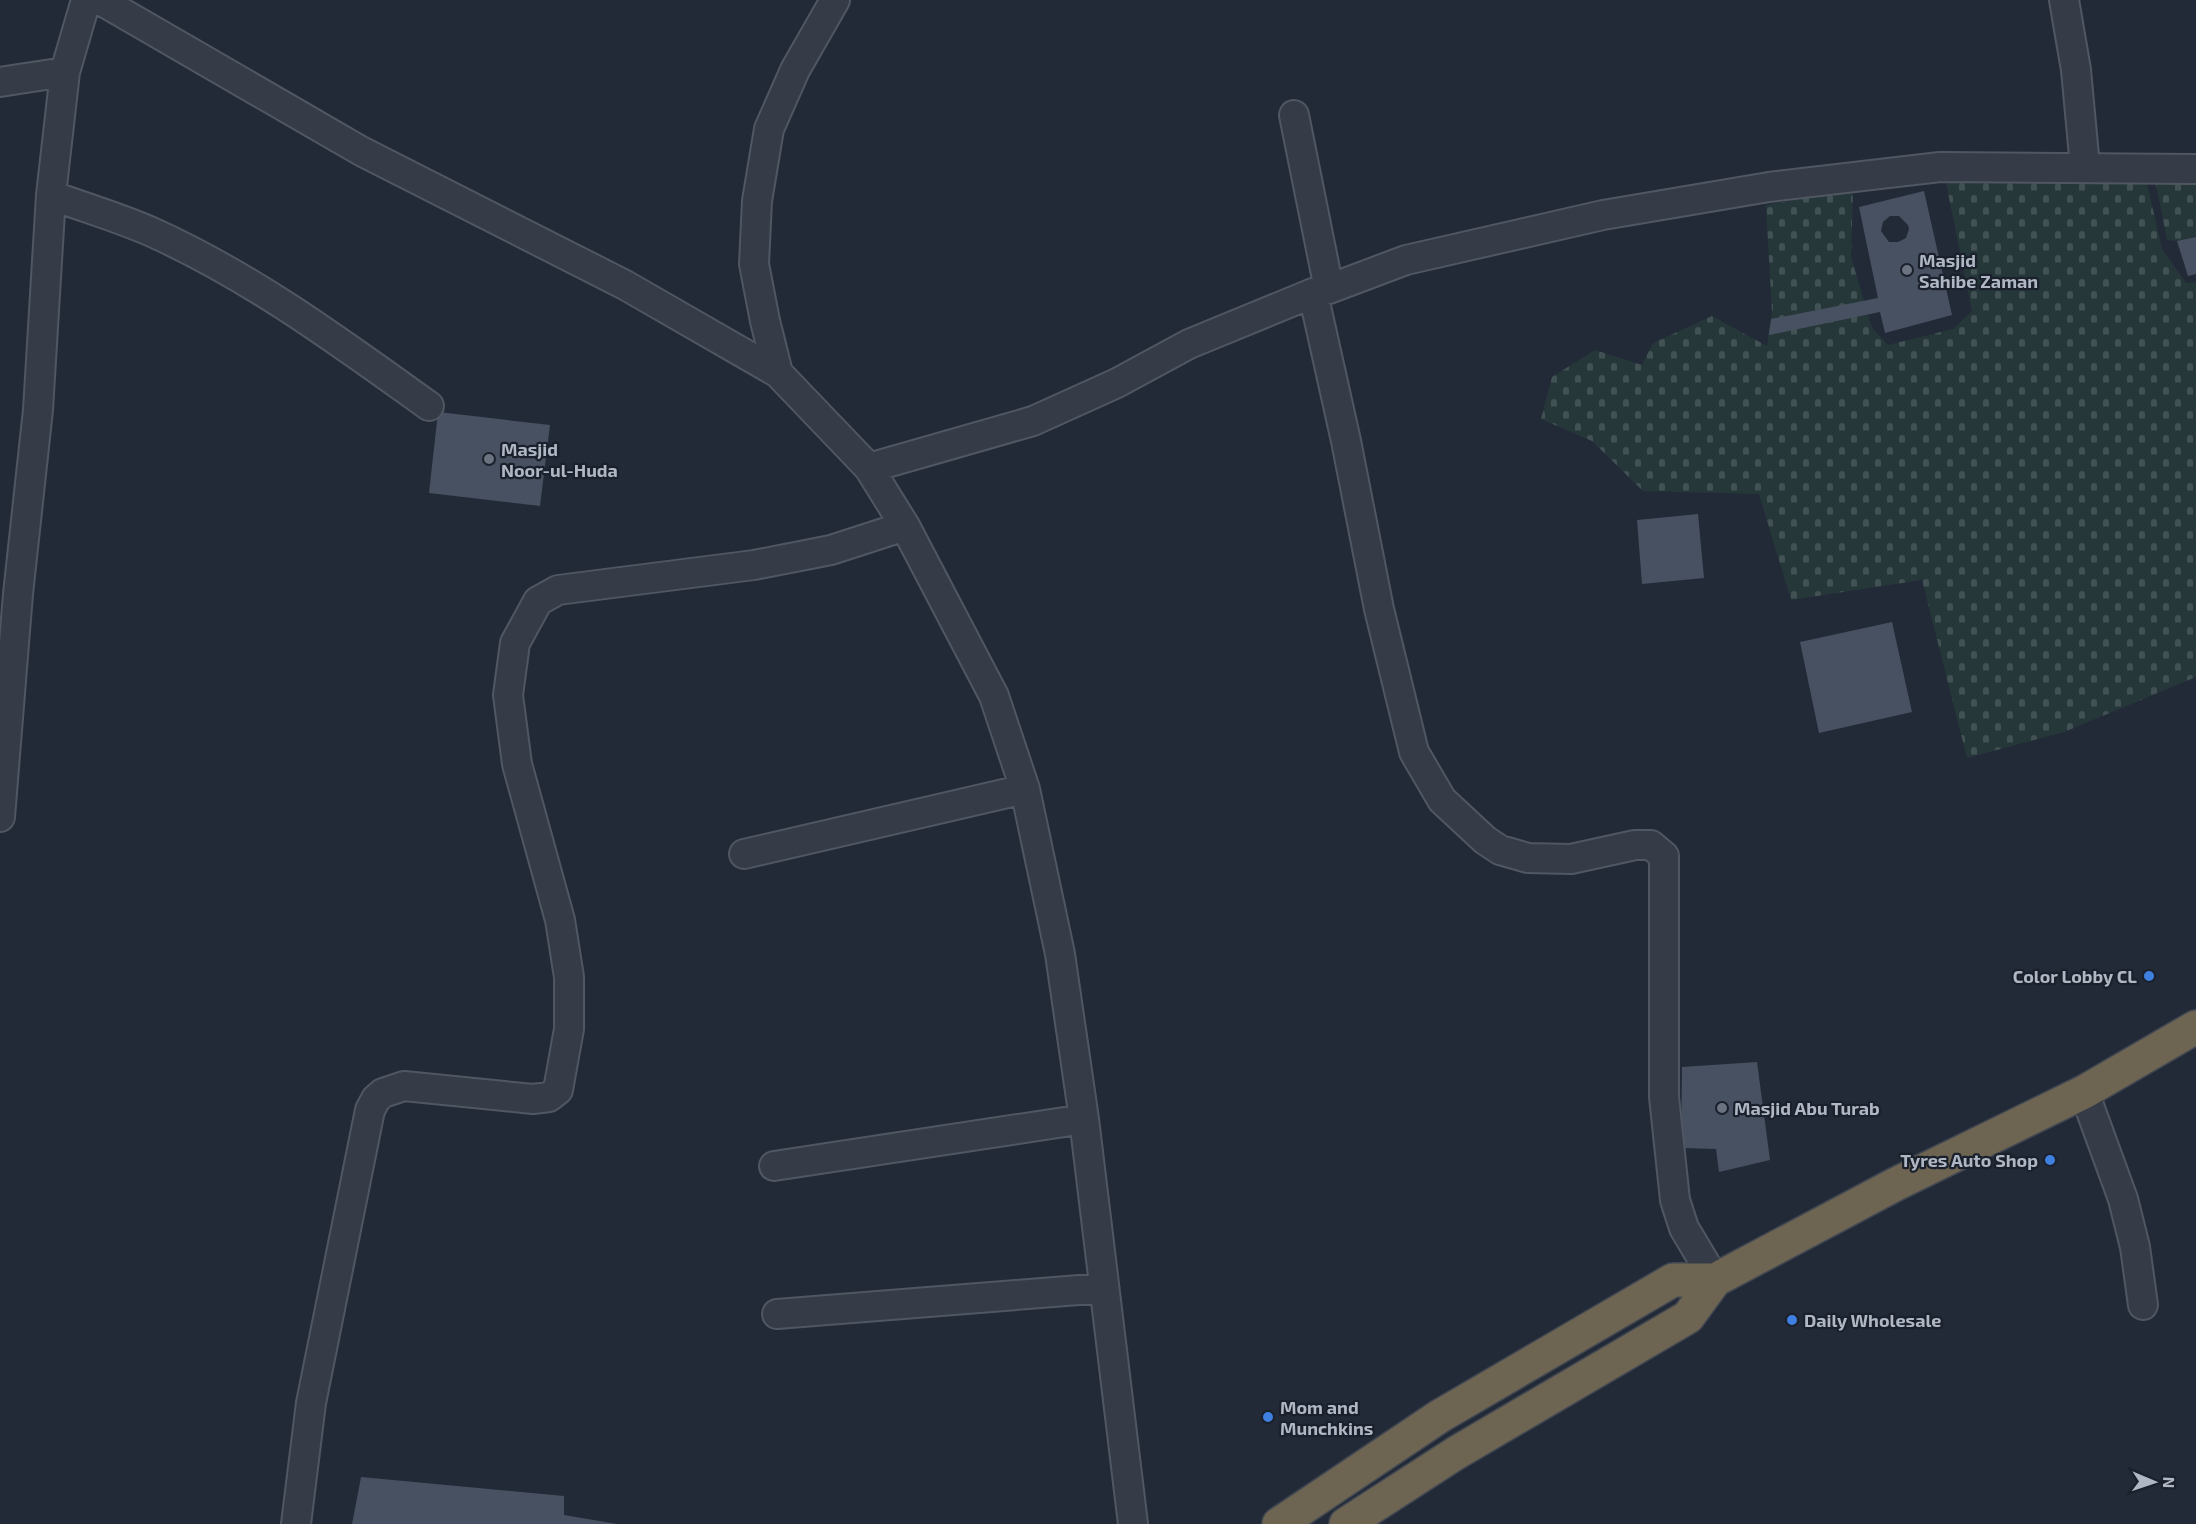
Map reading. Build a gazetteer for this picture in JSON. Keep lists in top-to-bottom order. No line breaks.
{"places":["Masjid Sahibe Zaman","Masjid Noor-ul-Huda","Color Lobby CL","Masjid Abu Turab","Tyres Auto Shop","Daily Wholesale","Mom and Munchkins"],"north":"right"}
